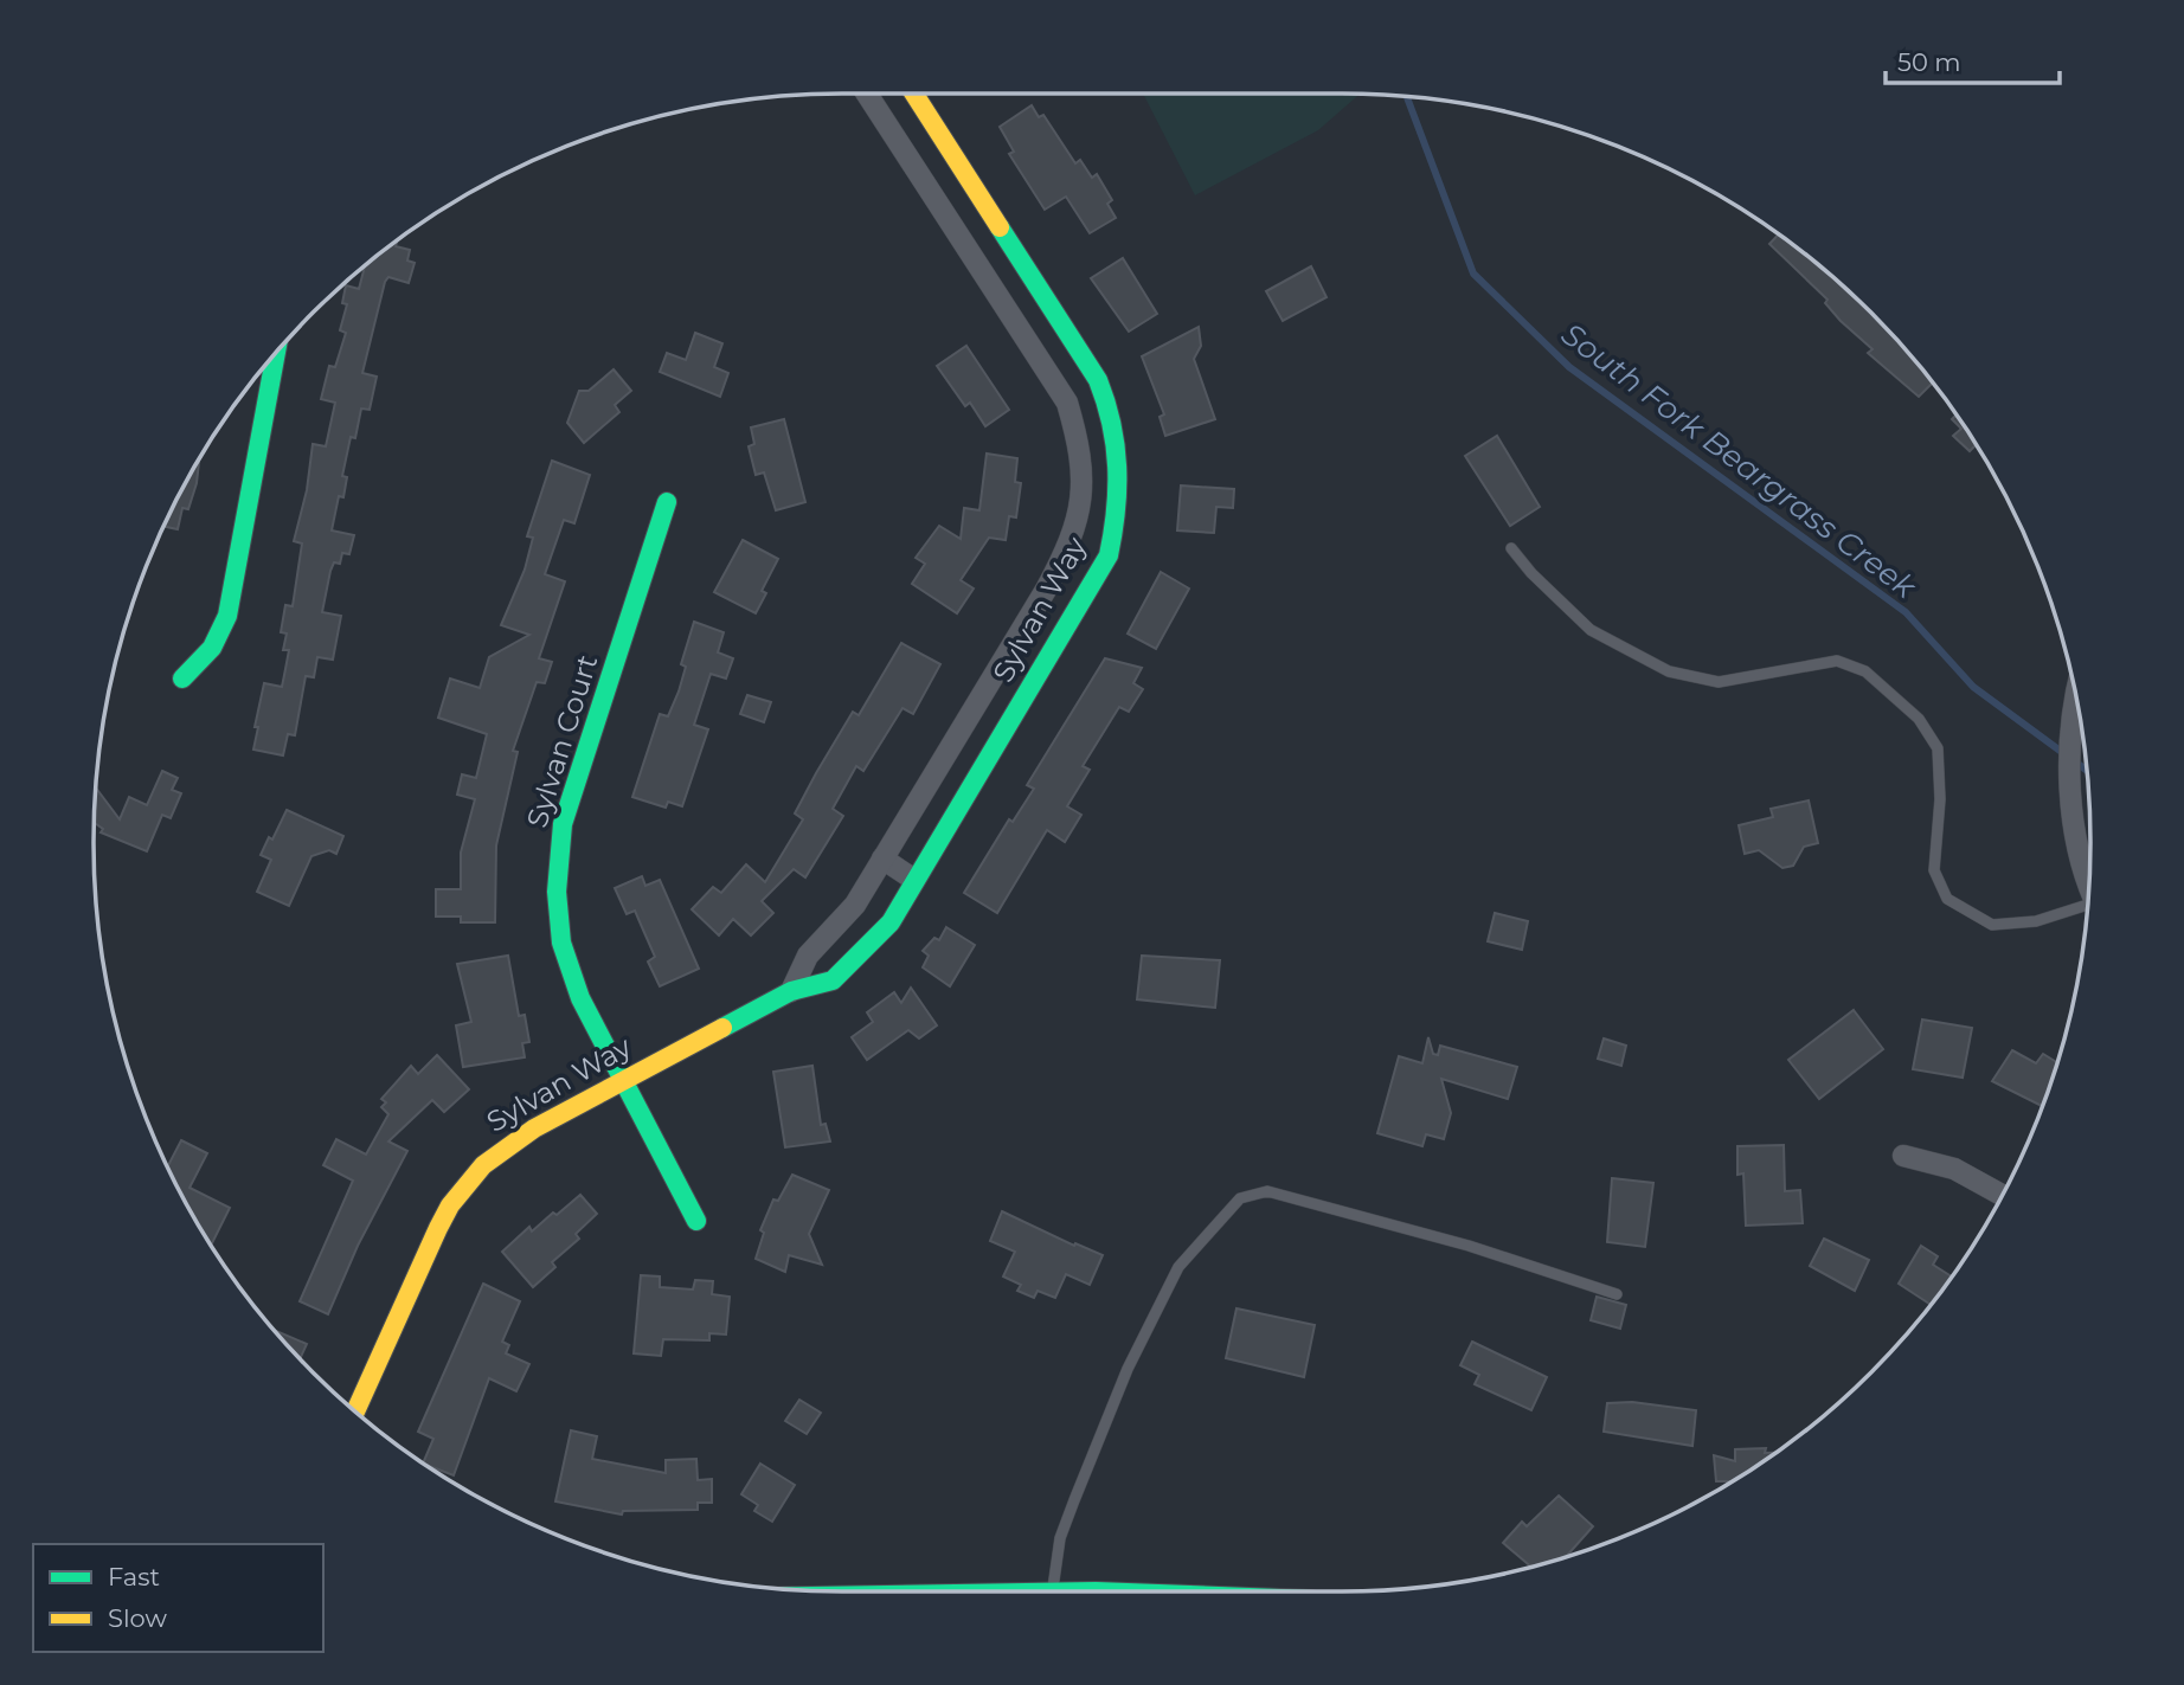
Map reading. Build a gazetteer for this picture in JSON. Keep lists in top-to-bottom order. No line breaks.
{"streets":{"street":["Sylvan Way","Sylvan Court"]},"crossings":[["Sylvan Way","Sylvan Court"]],"water":["South Fork Beargrass Creek"],"legend":["Fast","Slow"],"scale_bar":"50 m"}
